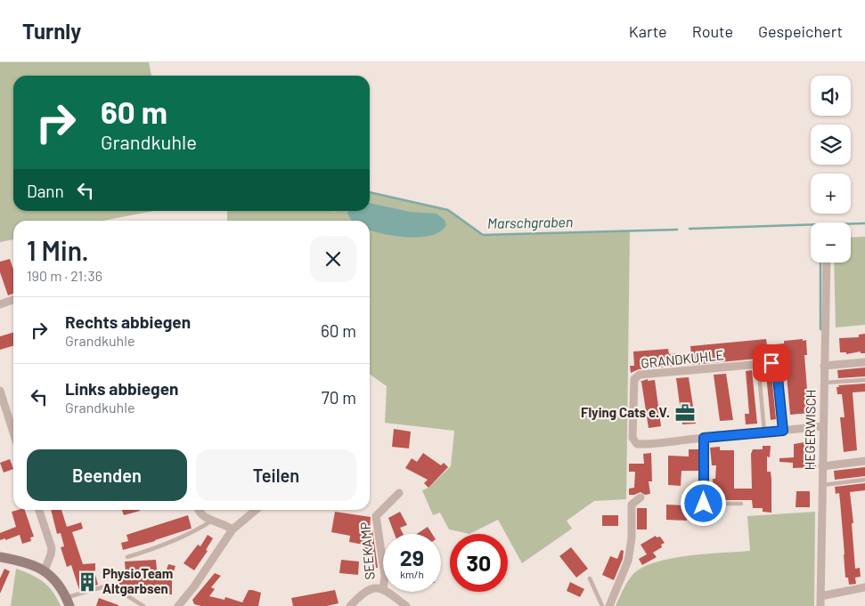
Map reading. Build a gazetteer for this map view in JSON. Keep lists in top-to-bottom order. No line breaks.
{"streets":{"street":["GRANDKUHLE","HEGERWISCH","SEEKAMP"]},"crossings":[["GRANDKUHLE","HEGERWISCH"]],"water":["Marschgraben"],"places":{"office":["Flying Cats e.V."],"building":["PhysioTeam Altgarbsen"]},"page":{"header":"Turnly","nav":["Karte","Route","Gespeichert"],"map_buttons":["+","−"],"turn":["60 m","Grandkuhle"],"then":"Dann","heading":["1 Min.","190 m · 21:36"],"list":[{"name":"Rechts abbiegen","note":"Grandkuhle","value":"60 m"},{"name":"Links abbiegen","note":"Grandkuhle","value":"70 m"}],"buttons":["Beenden","Teilen"],"speed":"29 km/h","limit":"30"}}
